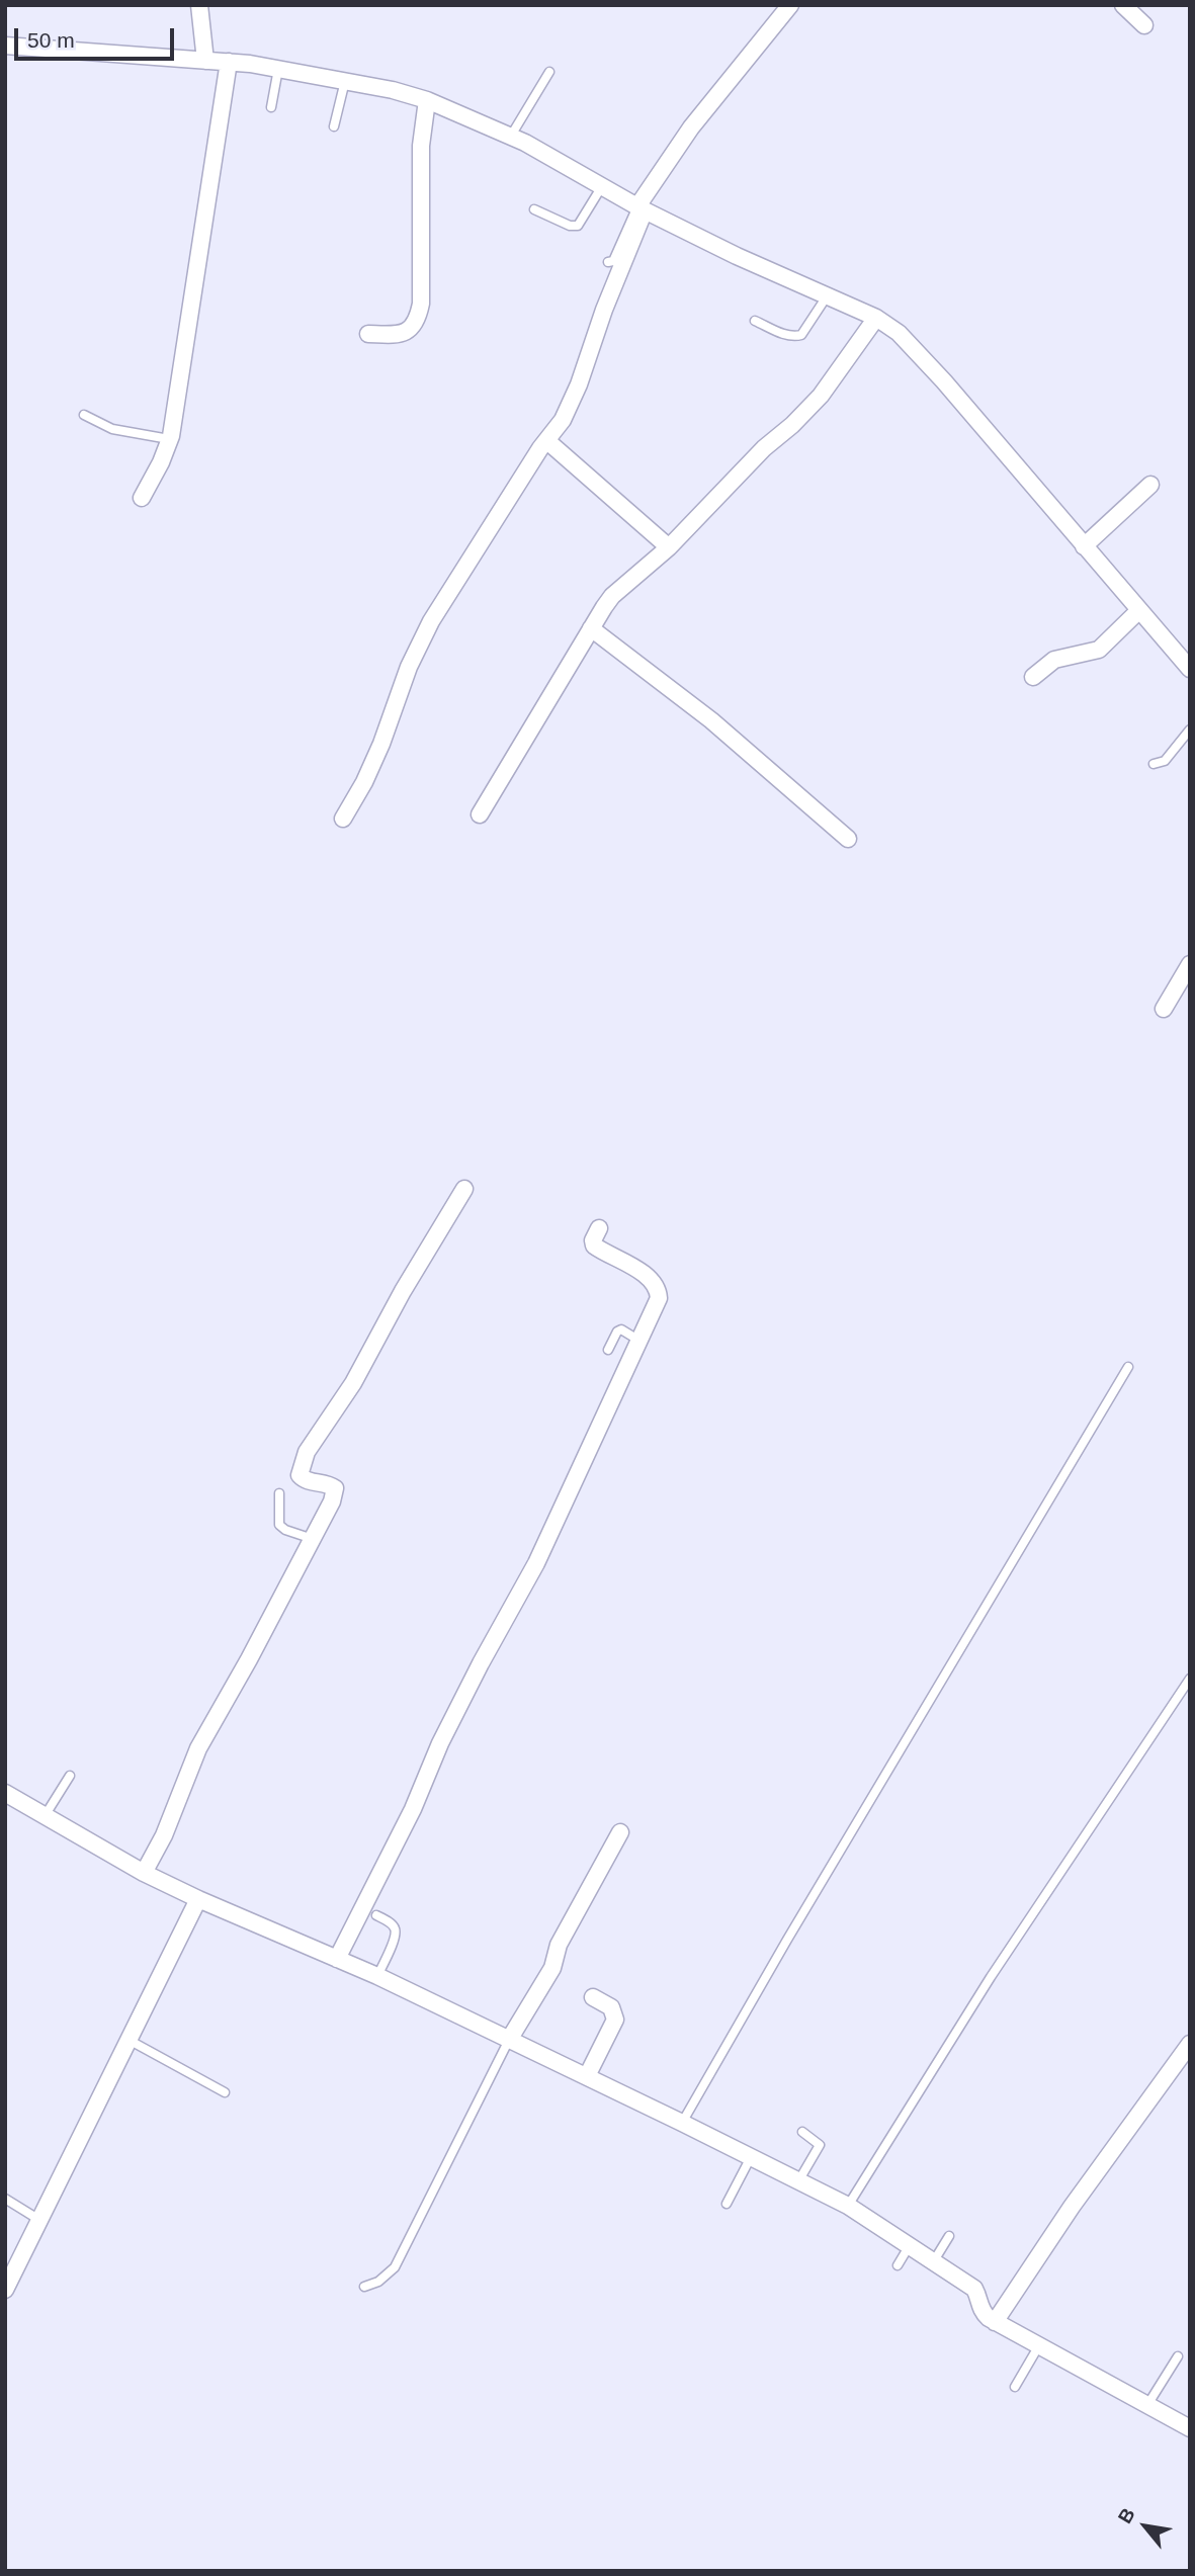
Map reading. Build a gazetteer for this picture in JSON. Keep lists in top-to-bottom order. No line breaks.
{"scale_bar":"50 m","north":"top left"}
